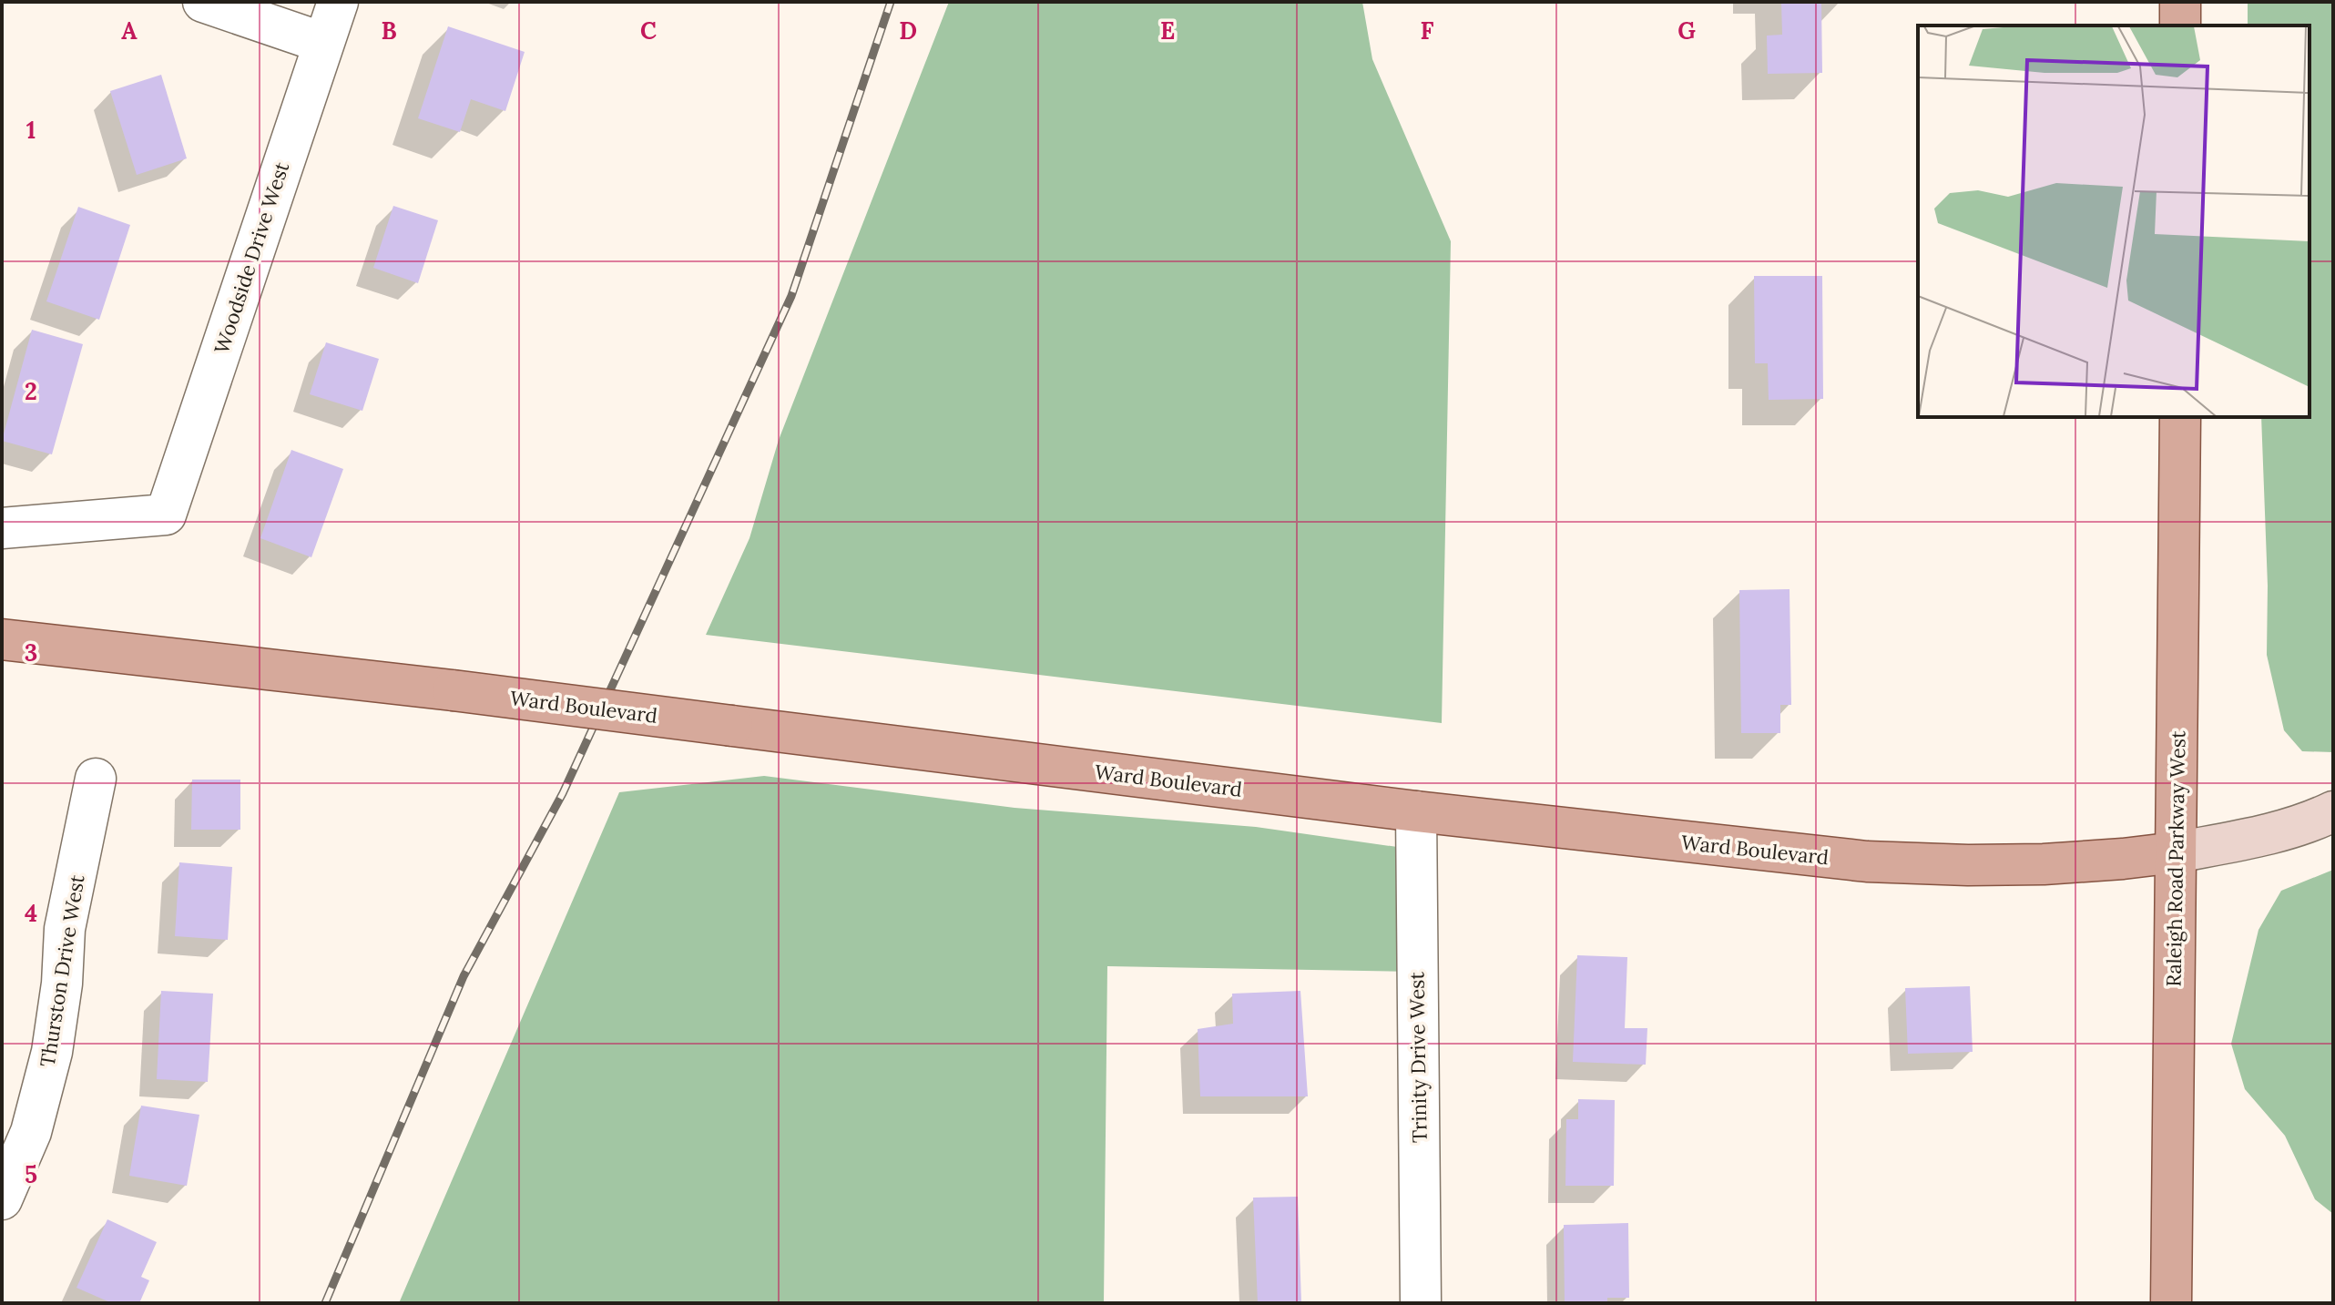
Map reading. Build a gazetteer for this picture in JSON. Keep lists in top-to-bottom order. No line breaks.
{"streets":{"main road":["Ward Boulevard","Raleigh Road Parkway West"],"street":["Woodside Drive West","Thurston Drive West","Trinity Drive West"]},"crossings":[["Ward Boulevard","Raleigh Road Parkway West"],["Ward Boulevard","Trinity Drive West"]],"grid":{"columns":["A","B","C","D","E","F","G"],"rows":["1","2","3","4","5"]}}
